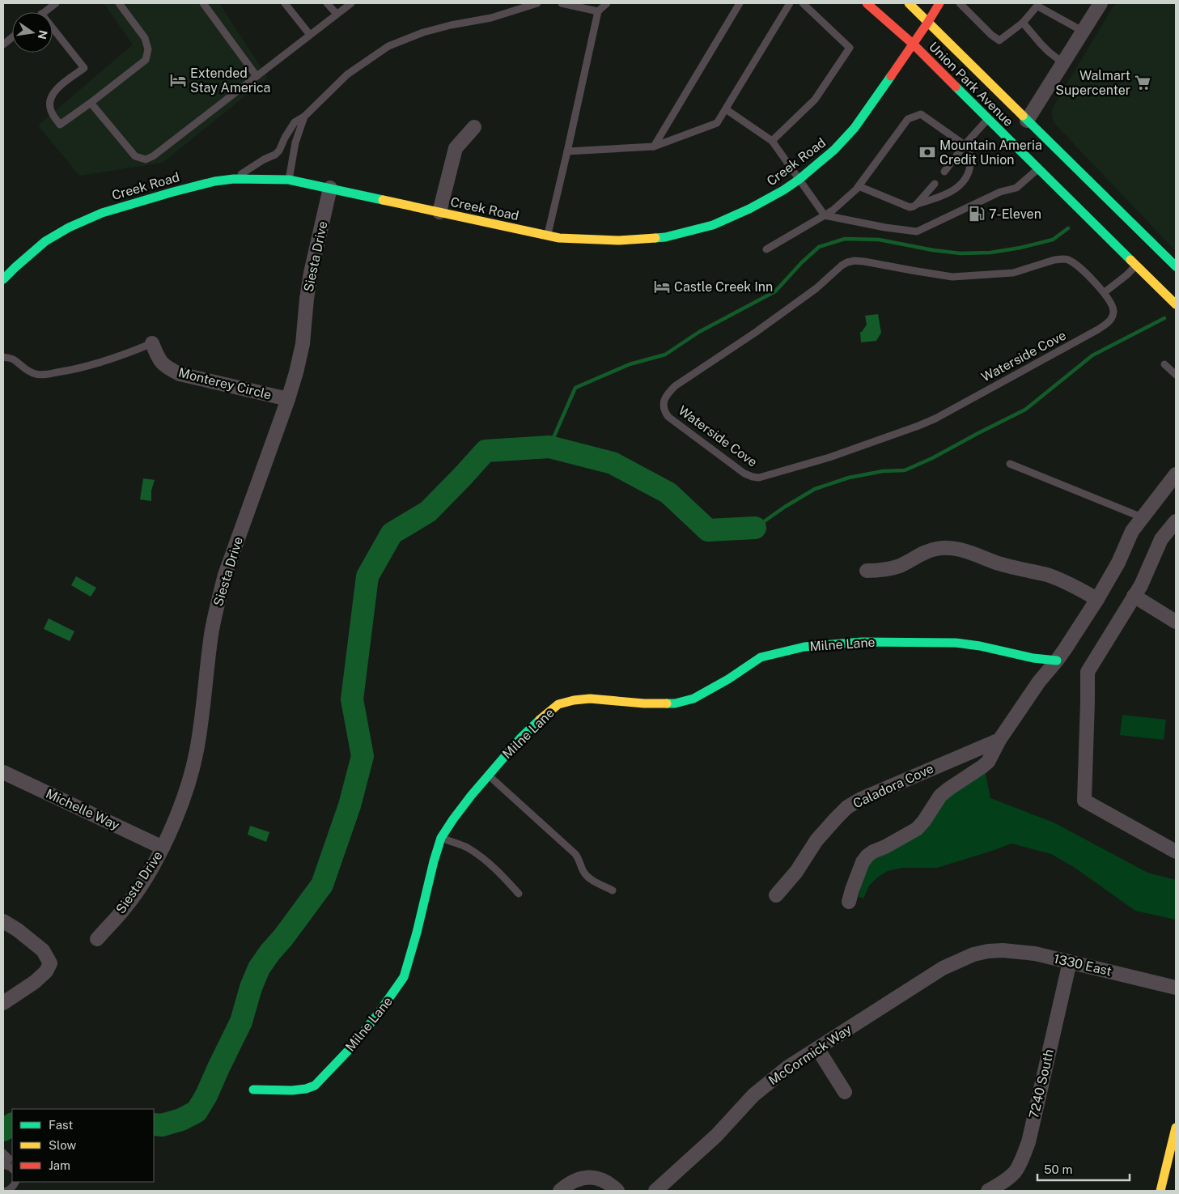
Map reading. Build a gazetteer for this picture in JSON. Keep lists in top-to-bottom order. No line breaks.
{"streets":{"street":["Union Park Avenue","Creek Road","Siesta Drive","Monterey Circle","Milne Lane","Caladora Cove","Michelle Way","1330 East","McCormick Way","7240 South"],"lane":["Waterside Cove"]},"crossings":[["Union Park Avenue","Creek Road"],["Creek Road","Siesta Drive"],["Siesta Drive","Monterey Circle"],["Siesta Drive","Michelle Way"],["1330 East","McCormick Way"],["1330 East","7240 South"]],"places":{"hotel":["Extended Stay America","Castle Creek Inn"],"supermarket":["Walmart Supercenter"],"bank":["Mountain Ameria Credit Union"],"fuel station":["7-Eleven"]},"legend":["Fast","Slow","Jam"],"scale_bar":"50 m","north":"right"}
